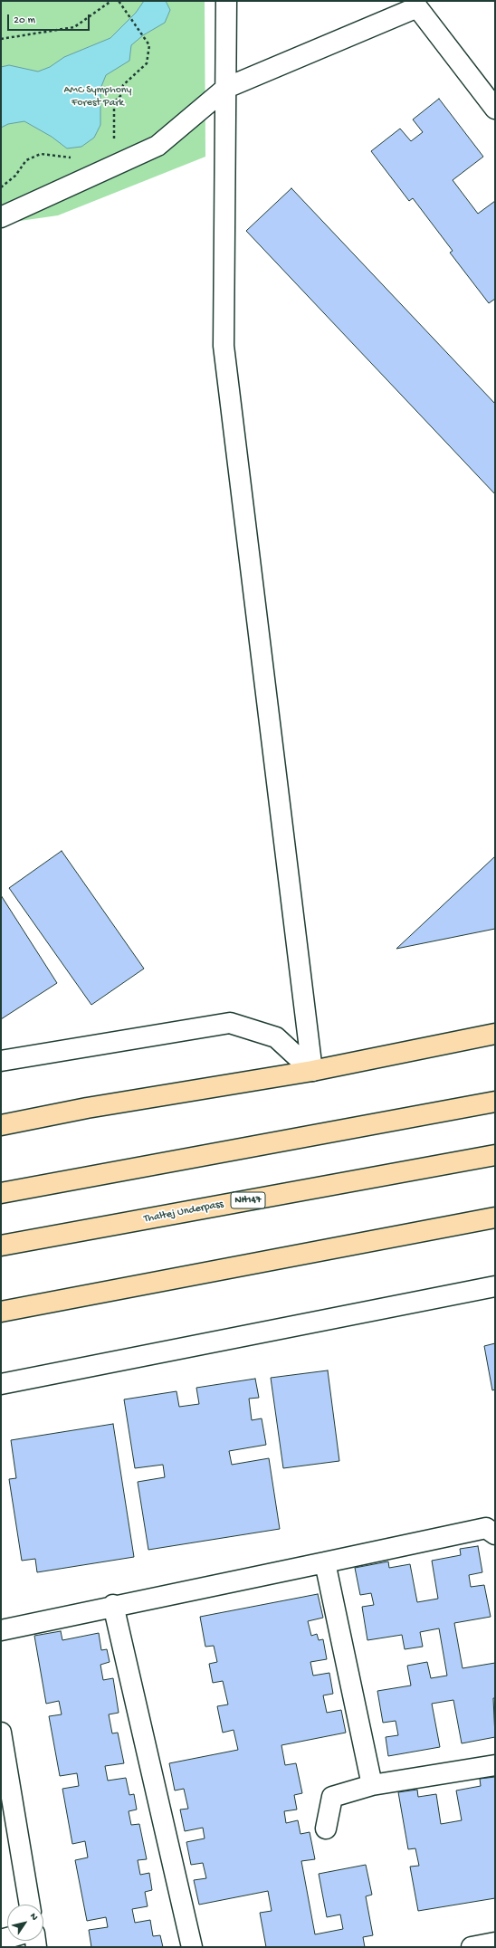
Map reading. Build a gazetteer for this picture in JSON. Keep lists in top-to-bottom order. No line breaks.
{"streets":{"main road":["NH147","Thaltej Underpass"]},"parks":["AMC Symphony Forest Park"],"scale_bar":"20 m","north":"top right"}
